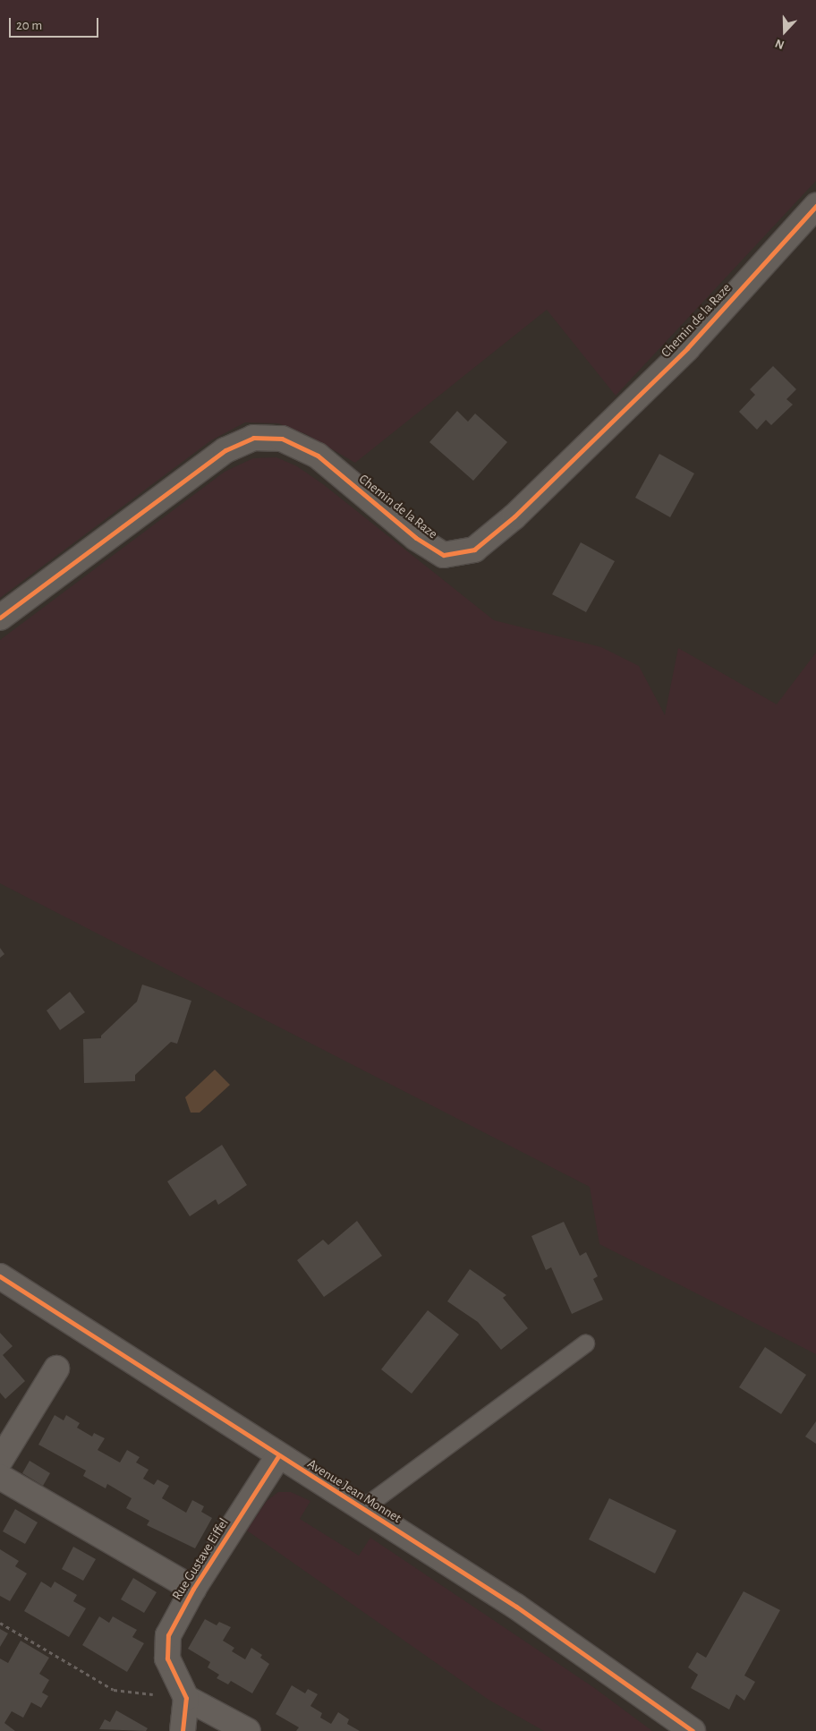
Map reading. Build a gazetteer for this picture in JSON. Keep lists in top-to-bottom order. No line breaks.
{"streets":{"street":["Chemin de la Raze","Avenue Jean Monnet","Rue Gustave Eiffel"]},"crossings":[["Avenue Jean Monnet","Rue Gustave Eiffel"]],"scale_bar":"20 m","north":"bottom"}
